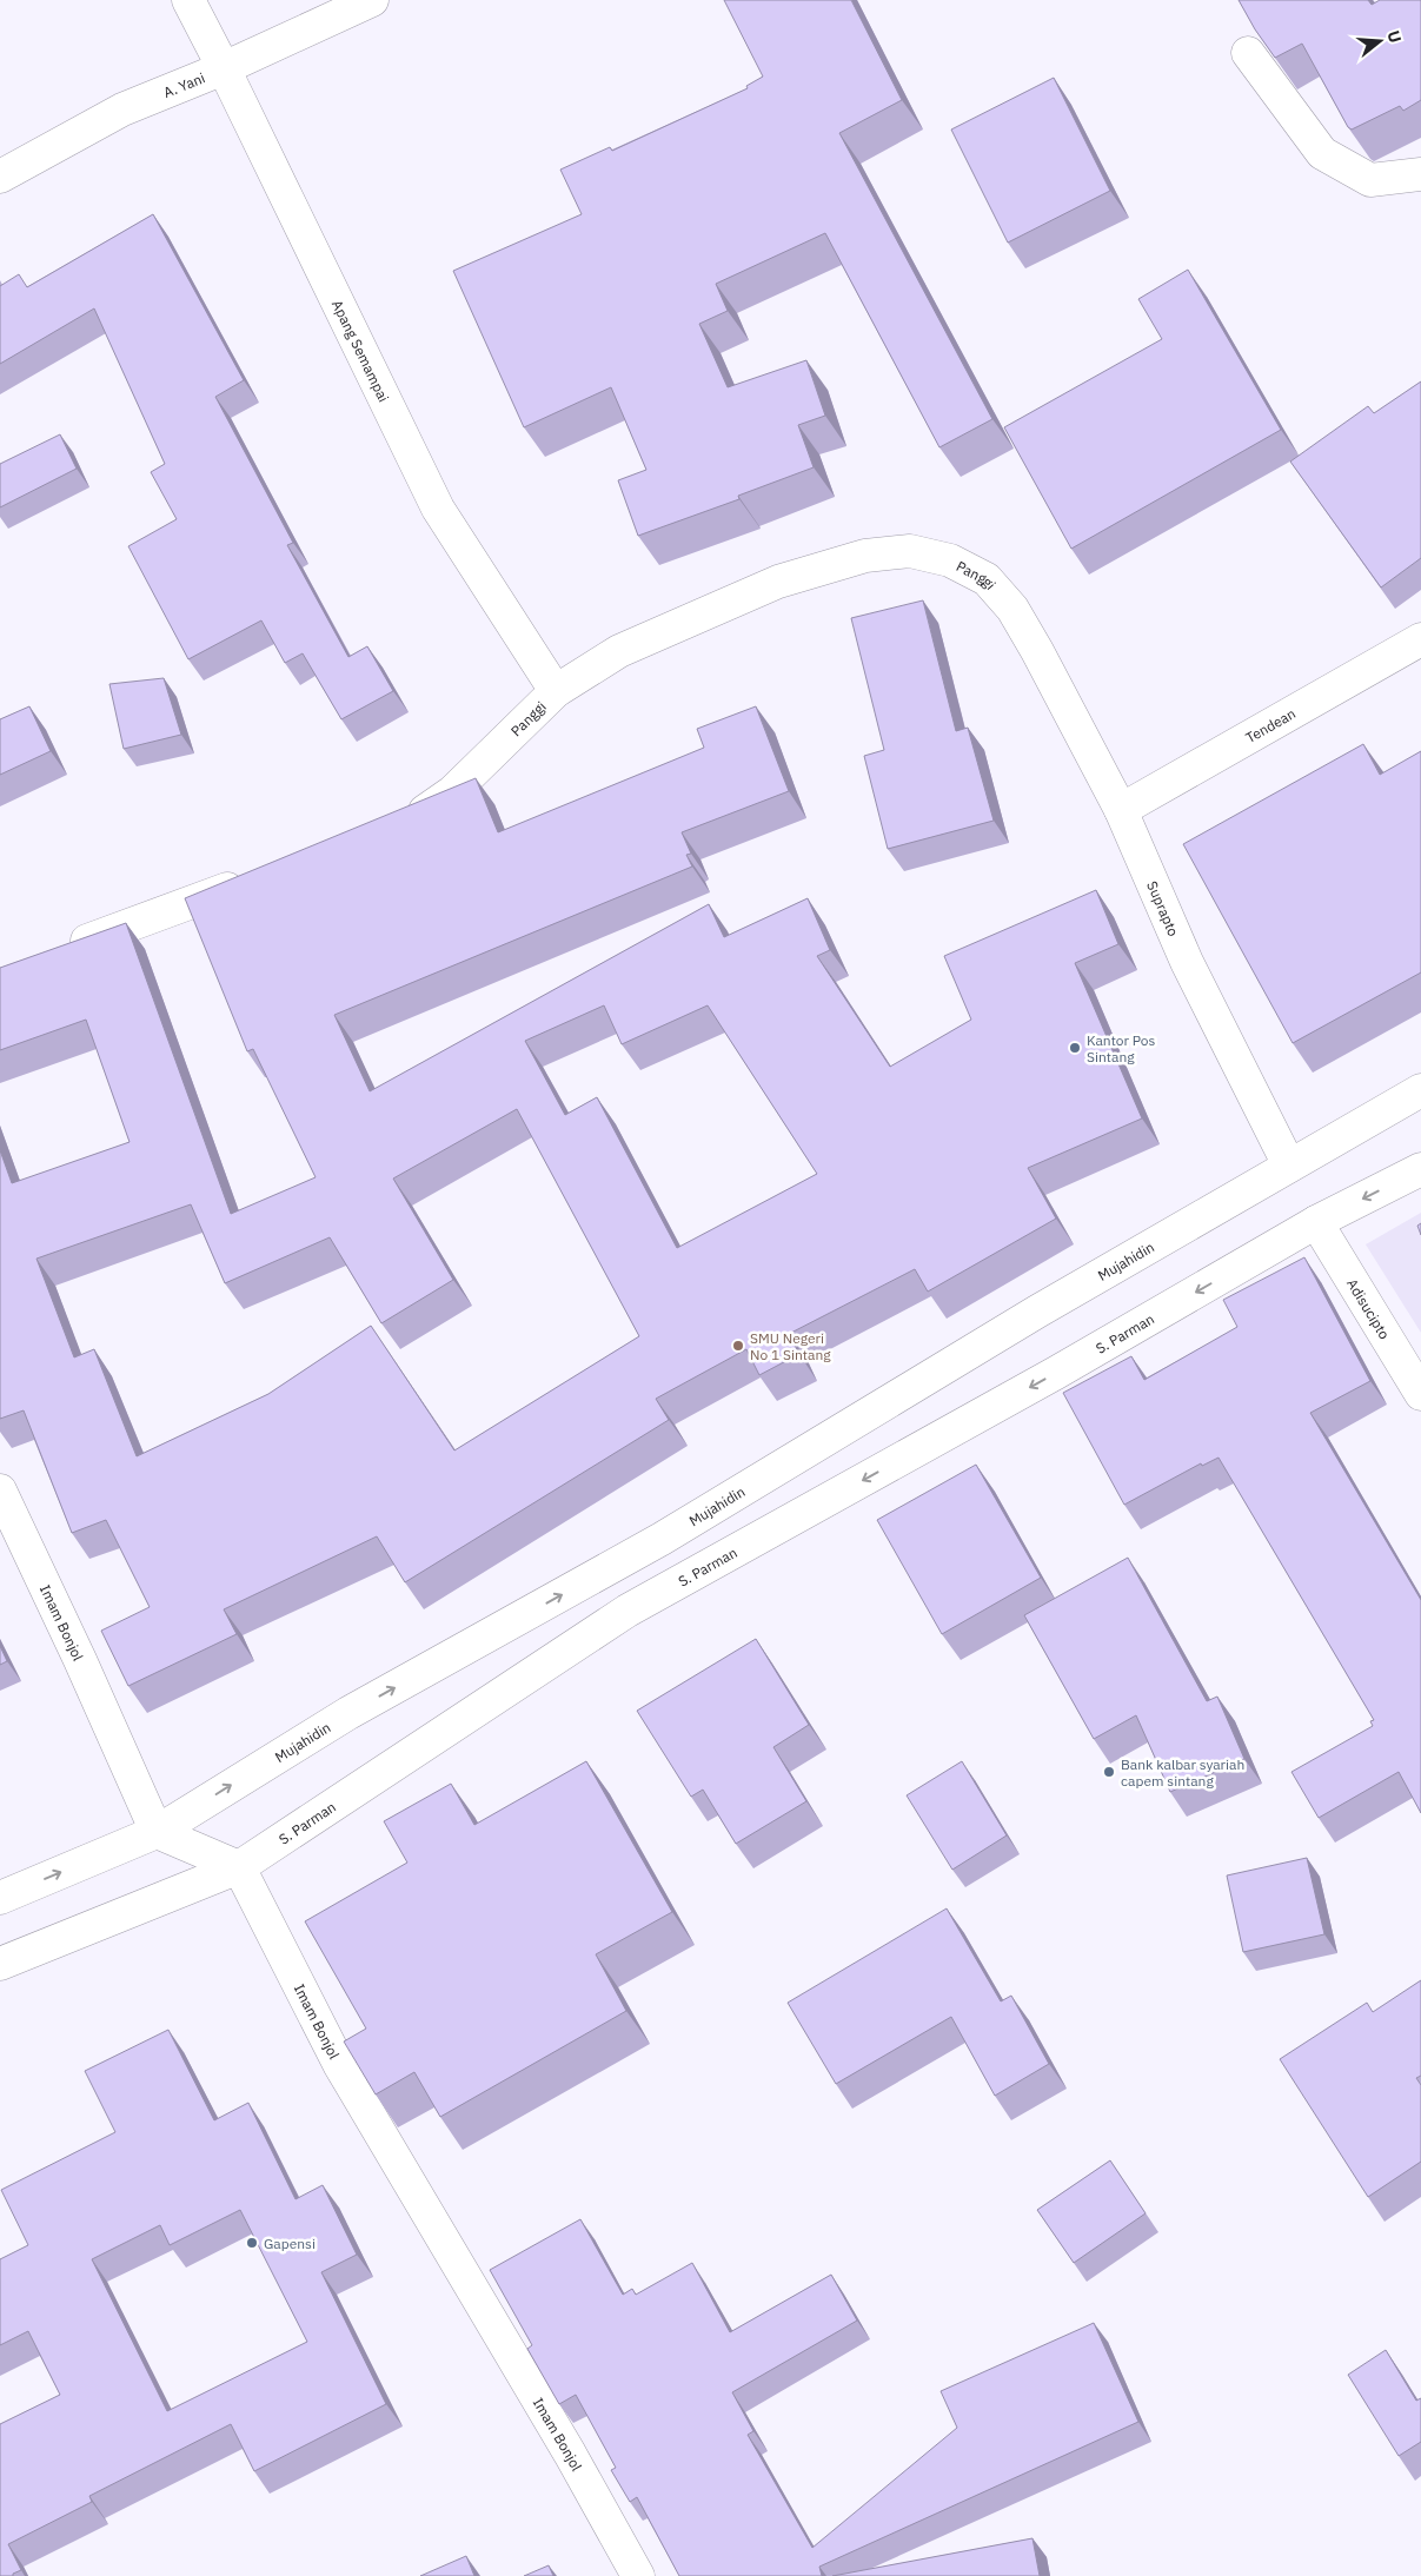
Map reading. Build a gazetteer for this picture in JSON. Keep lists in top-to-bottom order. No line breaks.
{"streets":{"street":["A. Yani","Apang Semampai","Panggi","Tendean","Suprapto","Mujahidin","Adisucipto","S. Parman","Imam Bonjol"]},"crossings":[["A. Yani","Apang Semampai"],["Apang Semampai","Panggi"],["Panggi","Suprapto"],["Tendean","Suprapto"],["Suprapto","Mujahidin"],["Mujahidin","Imam Bonjol"],["Adisucipto","S. Parman"],["S. Parman","Imam Bonjol"]],"one_way":["Mujahidin","S. Parman"],"places":["Kantor Pos Sintang","SMU Negeri No 1 Sintang","Bank kalbar syariah capem sintang","Gapensi"],"north":"right"}
